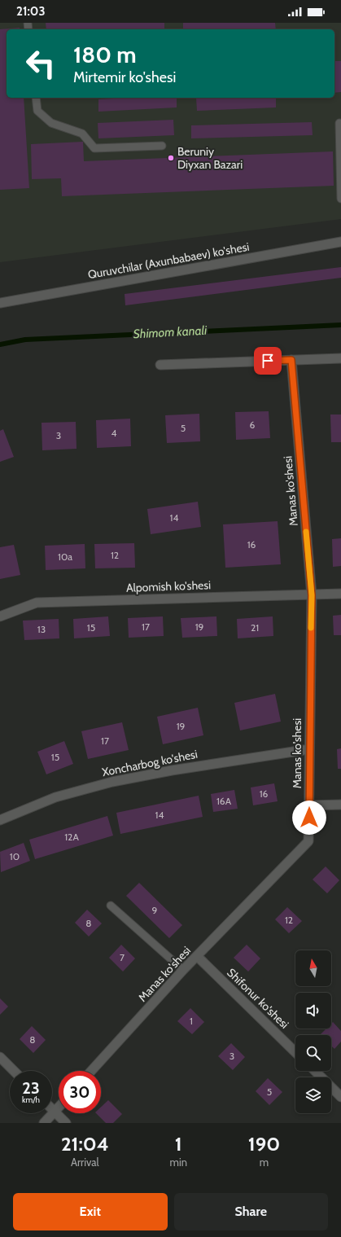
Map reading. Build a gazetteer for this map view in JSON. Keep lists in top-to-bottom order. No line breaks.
{"streets":{"street":["Quruvchilar (Axunbabaev) ko'shesi","Manas ko'shesi","Alpomish ko'shesi","Xoncharbog ko'shesi","Shifonur ko'shesi"]},"crossings":[["Manas ko'shesi","Alpomish ko'shesi"],["Manas ko'shesi","Xoncharbog ko'shesi"],["Manas ko'shesi","Shifonur ko'shesi"]],"water":["Shimom kanali"],"places":["Beruniy Diyxan Bazari"],"house_numbers":["6","5","4","3","14","16","12","10a","17","19","15","21","13","19","17","15","16","16A","14","12A","10","9","12","8","7","1","8","3","5"],"north":"top","page":{"status":"21:03","turn":["180 m","Mirtemir ko'shesi"],"speed":"23 km/h","limit":"30","eta":["21:04","Arrival","1","min","190","m"],"buttons":["Exit","Share"]}}
